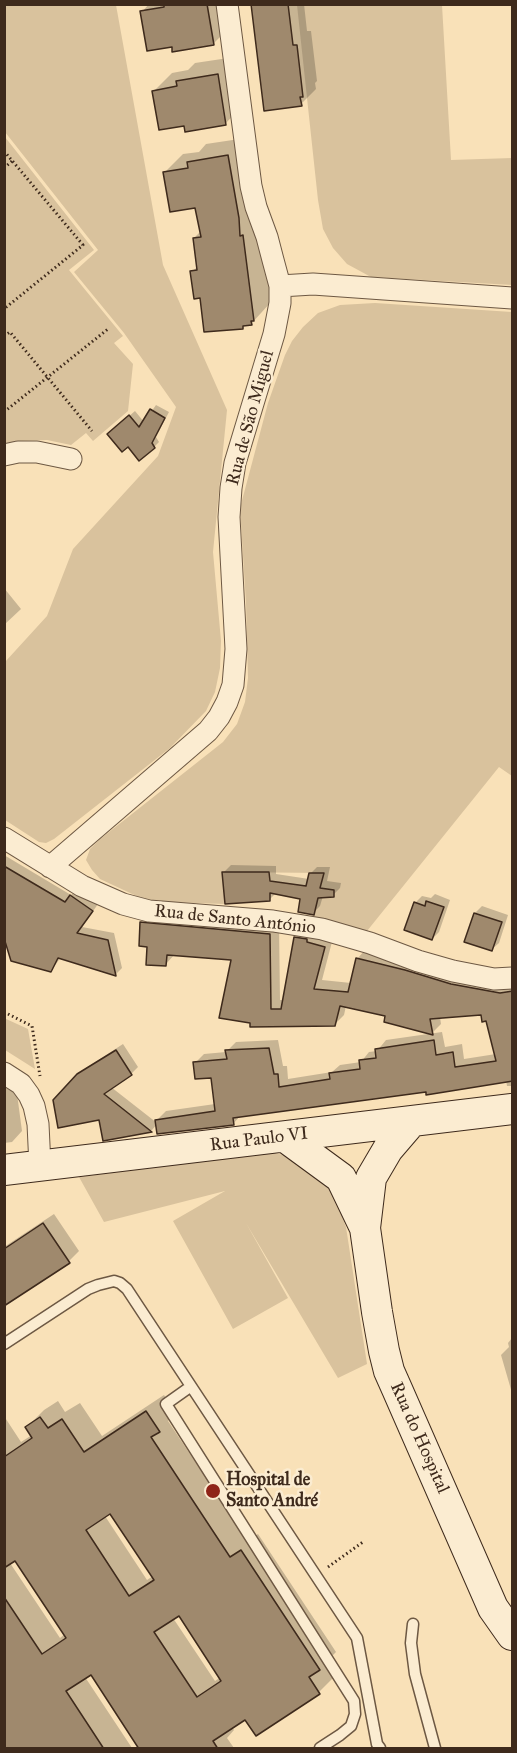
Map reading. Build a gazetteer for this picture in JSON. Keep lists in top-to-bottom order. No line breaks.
{"streets":{"main road":["Rua Paulo VI","Rua do Hospital"],"street":["Rua de São Miguel","Rua de Santo António"]},"crossings":[["Rua de São Miguel","Rua de Santo António"],["Rua Paulo VI","Rua do Hospital"]],"places":["Hospital de Santo André"]}
